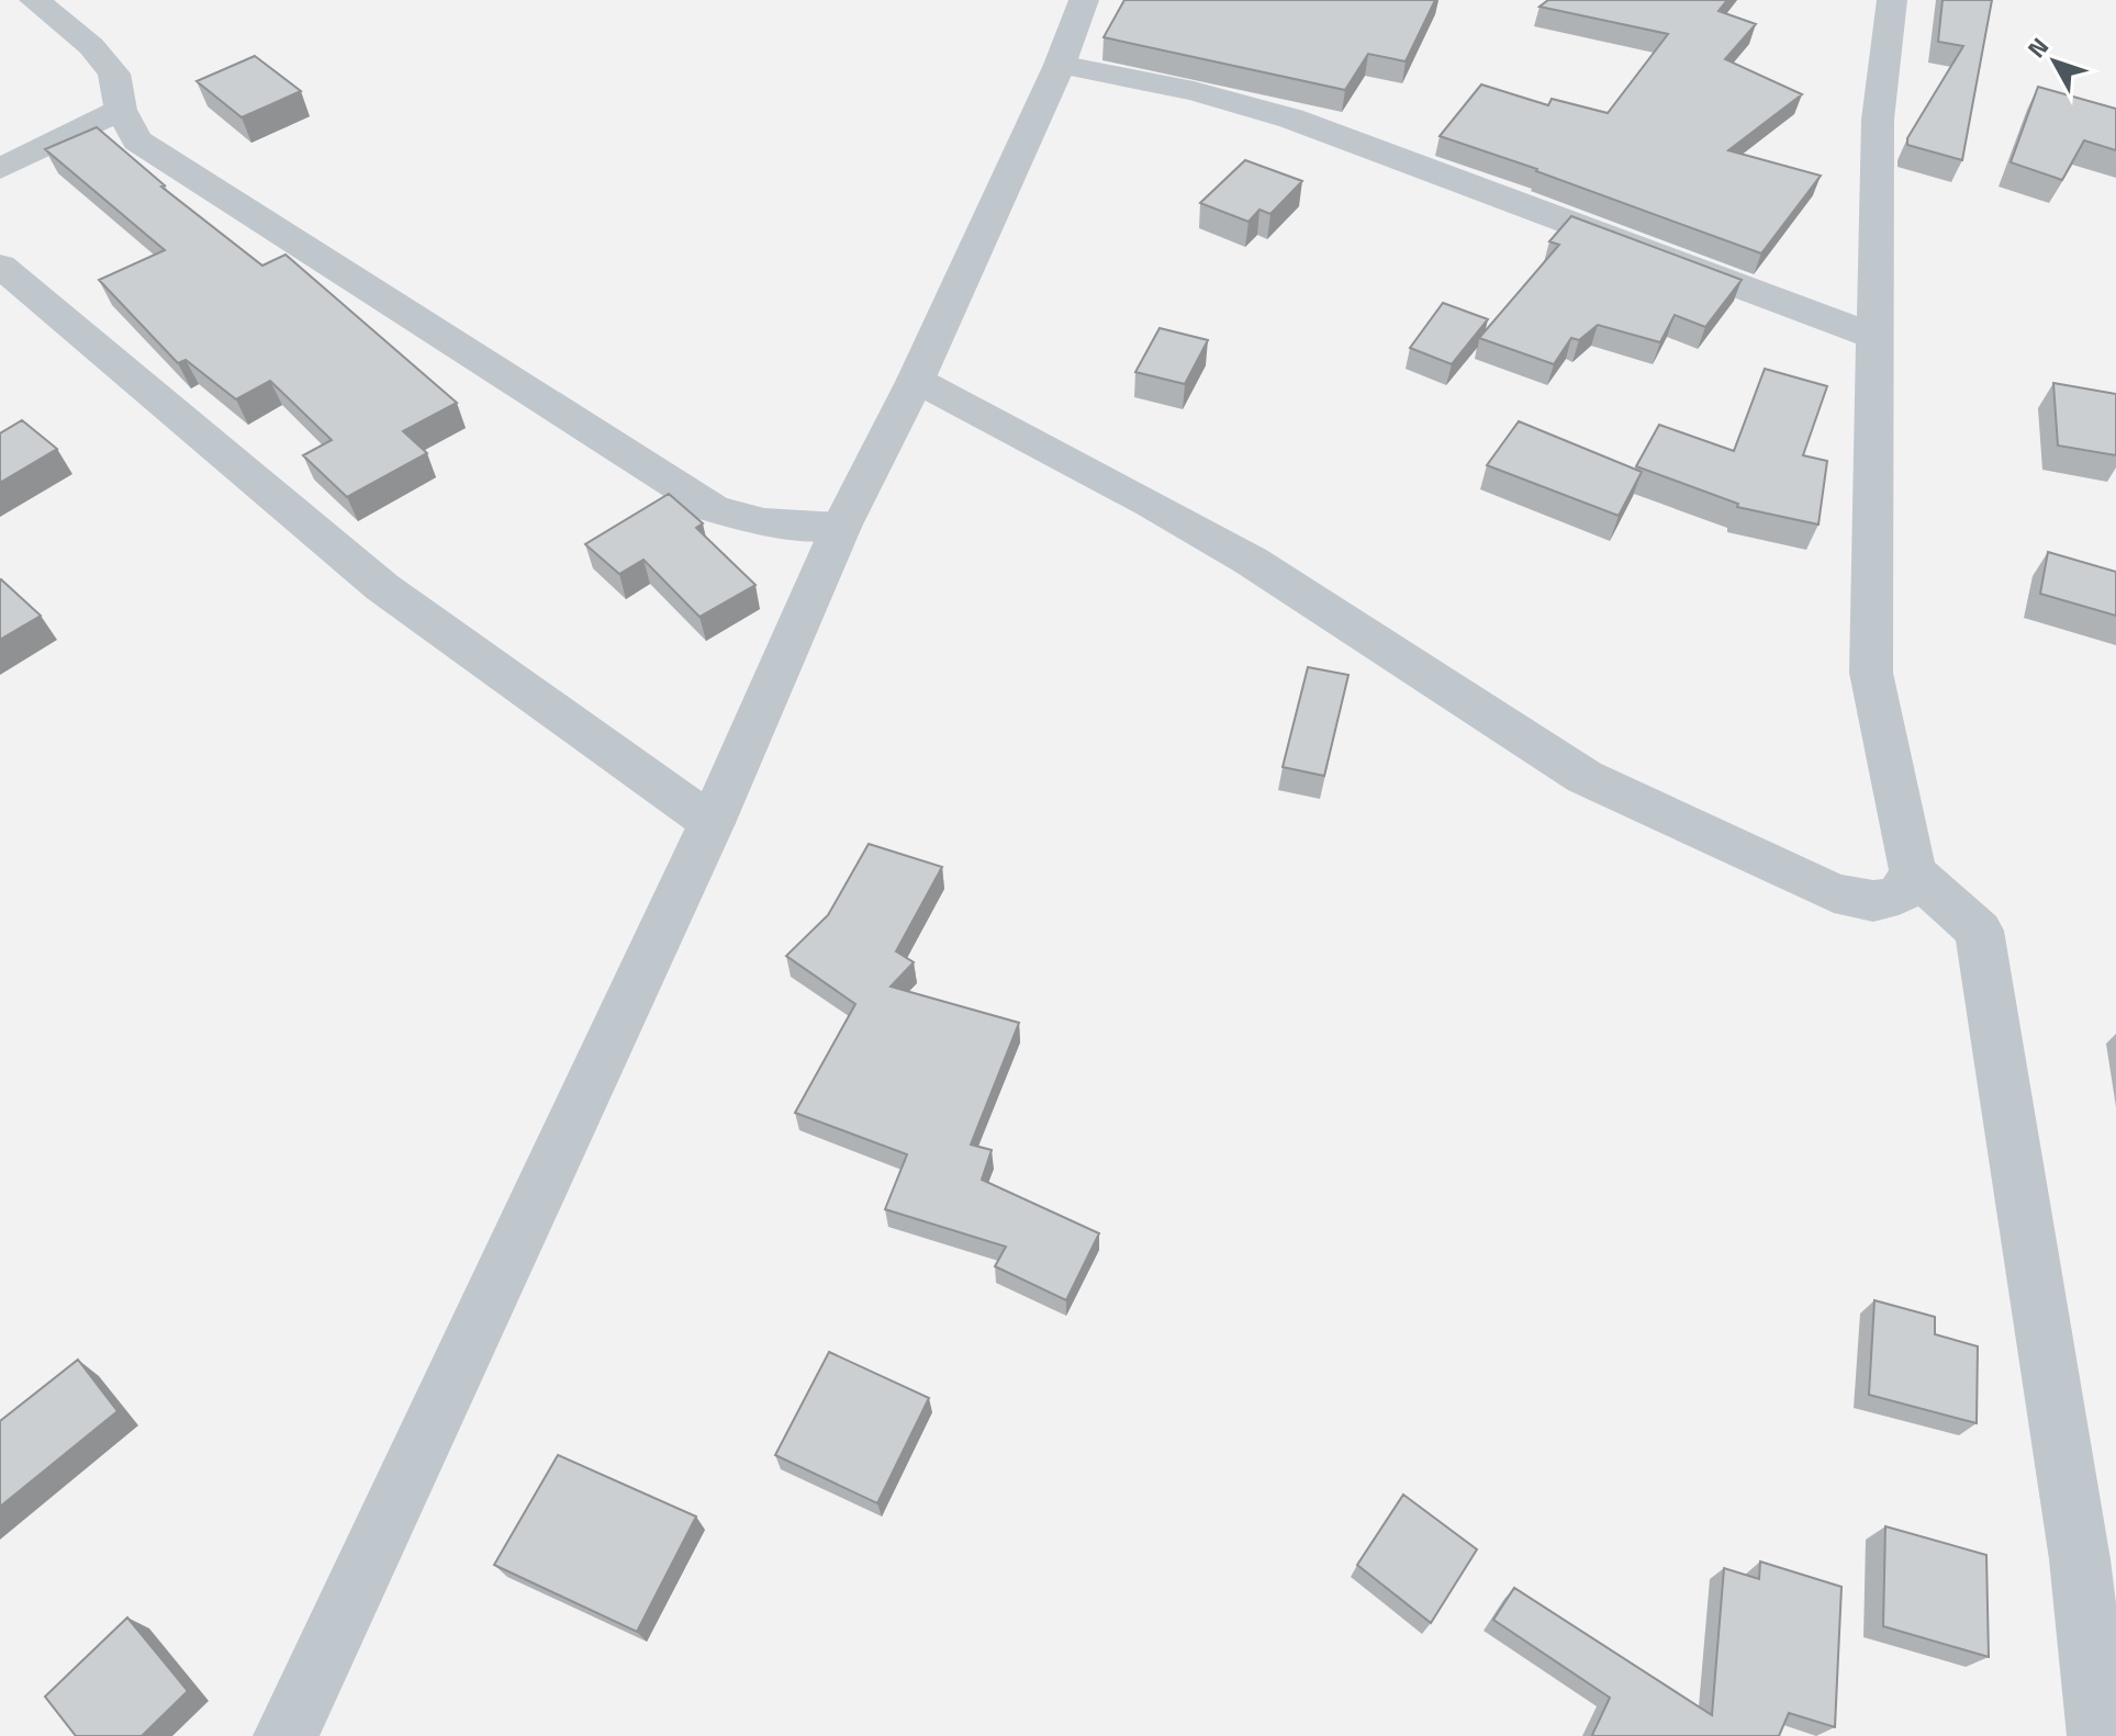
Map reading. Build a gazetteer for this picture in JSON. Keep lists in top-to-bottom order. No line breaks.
{"north":"top left"}
